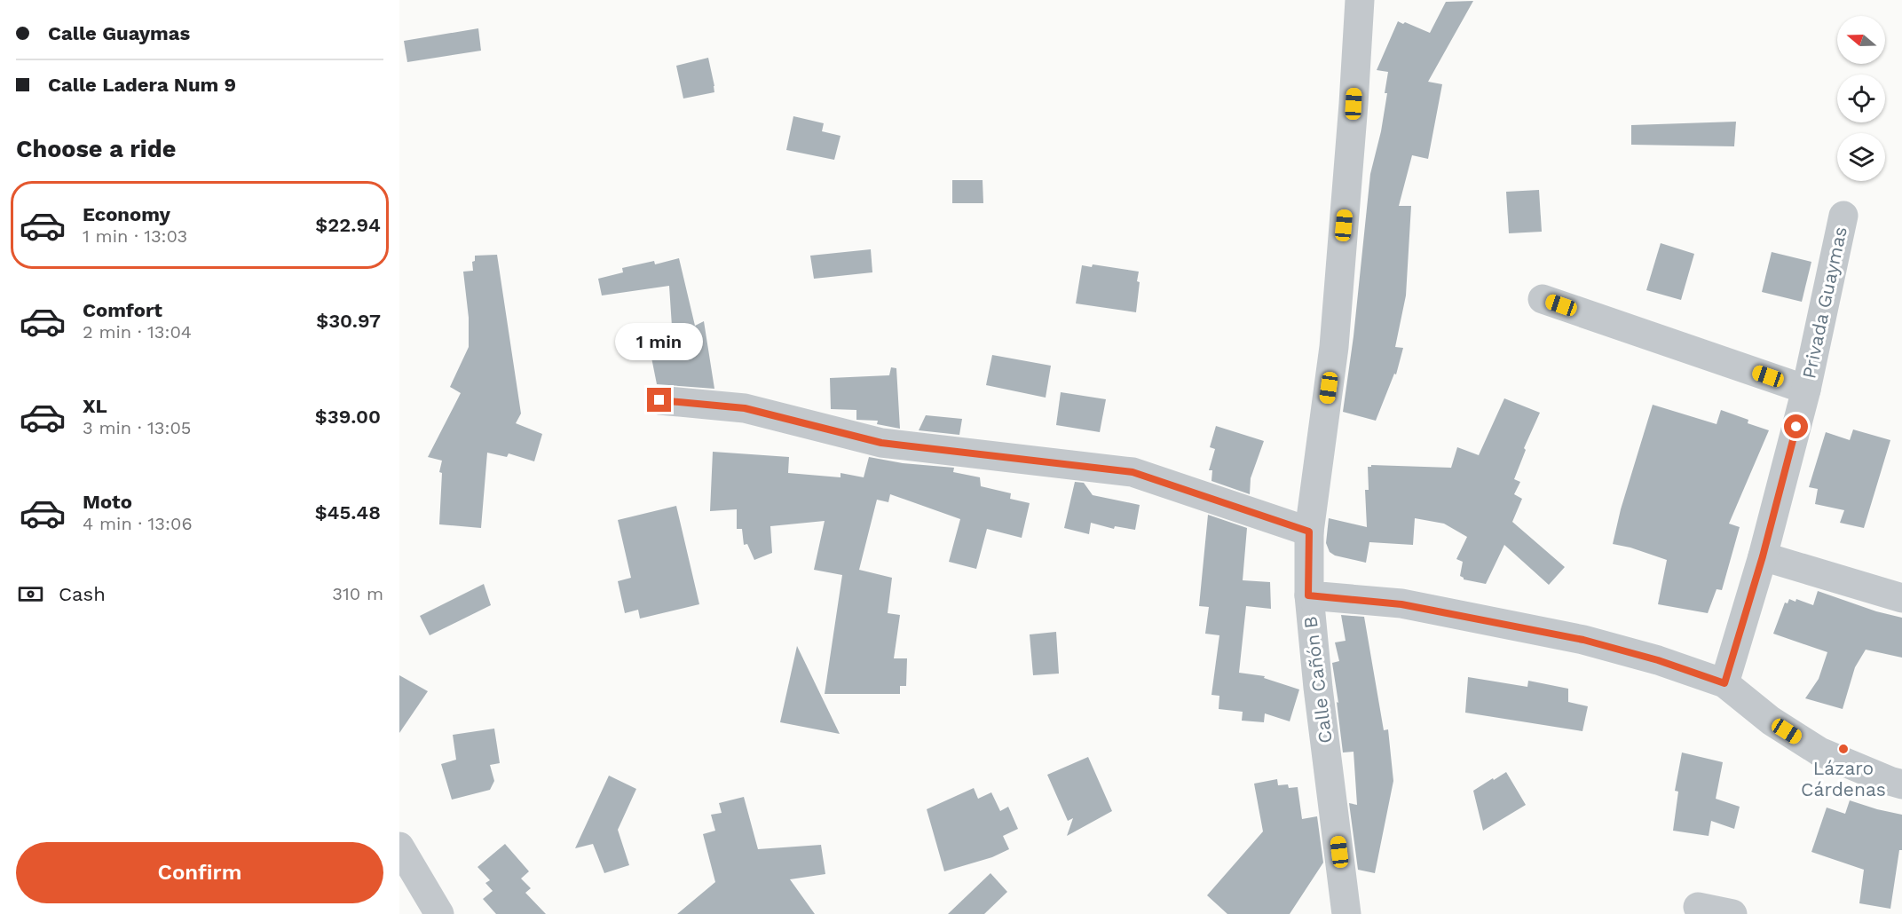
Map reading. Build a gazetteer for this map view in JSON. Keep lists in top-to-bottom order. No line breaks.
{"streets":{"street":["Privada Guaymas","Calle Cañón B"]},"places":["Lázaro Cárdenas"],"north":"left","page":{"banner":["Calle Guaymas","Calle Ladera Num 9"],"heading":"Choose a ride","list":[{"name":"Economy","note":"1 min · 13:03","value":"$22.94"},{"name":"Comfort","note":"2 min · 13:04","value":"$30.97"},{"name":"XL","note":"3 min · 13:05","value":"$39.00"},{"name":"Moto","note":"4 min · 13:06","value":"$45.48"}],"bubble":"1 min","pay":["Cash","310 m"],"buttons":"Confirm"}}
